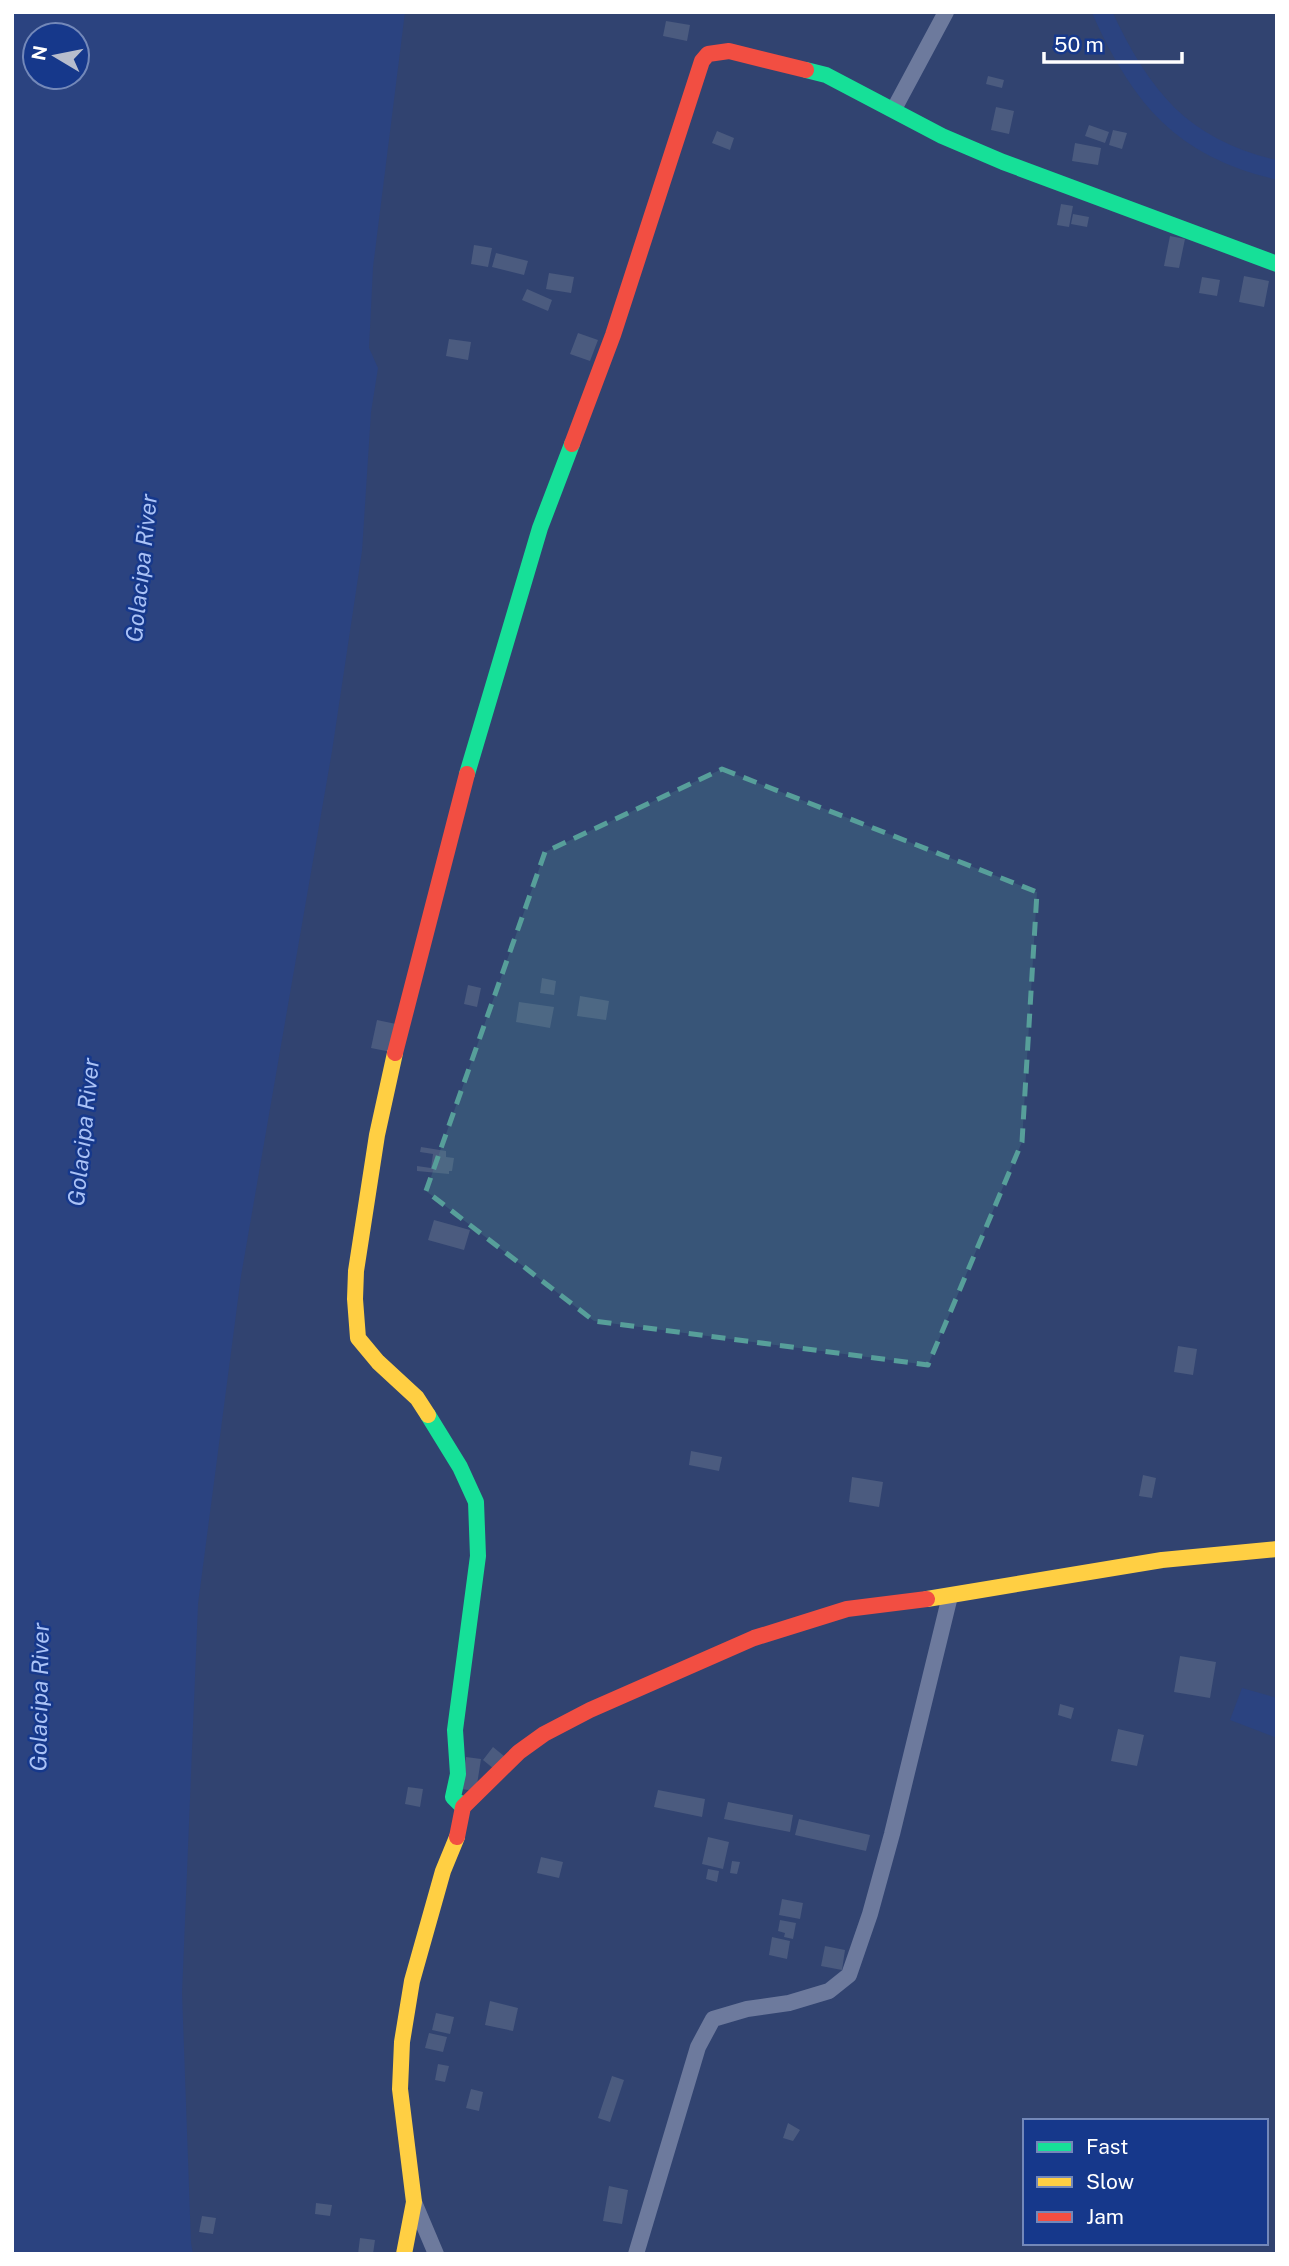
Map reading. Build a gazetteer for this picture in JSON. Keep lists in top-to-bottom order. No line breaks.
{"water":["Golacipa River"],"legend":["Fast","Slow","Jam"],"scale_bar":"50 m","north":"left"}
